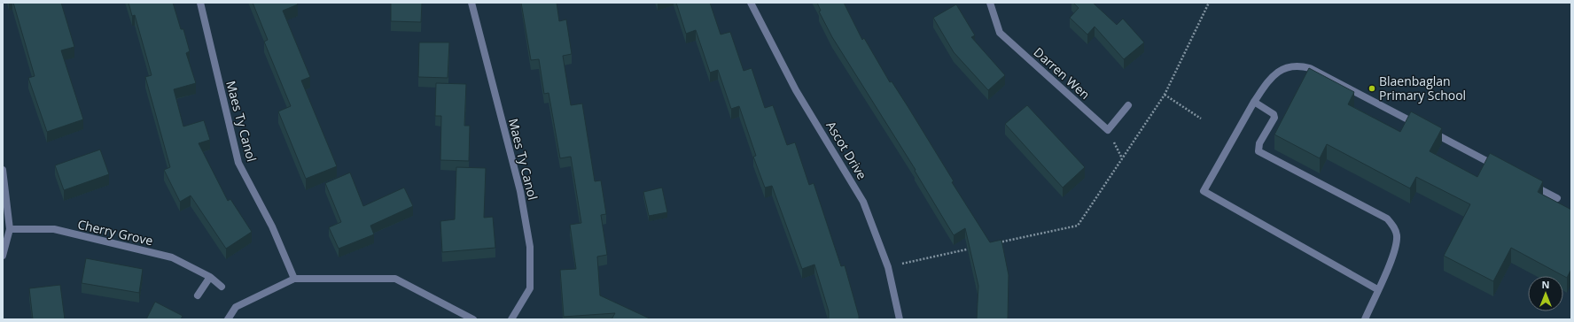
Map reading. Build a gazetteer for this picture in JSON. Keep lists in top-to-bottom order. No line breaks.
{"streets":{"street":["Darren Wen","Maes Ty Canol","Ascot Drive","Cherry Grove"]},"places":["Blaenbaglan Primary School"],"north":"top"}
